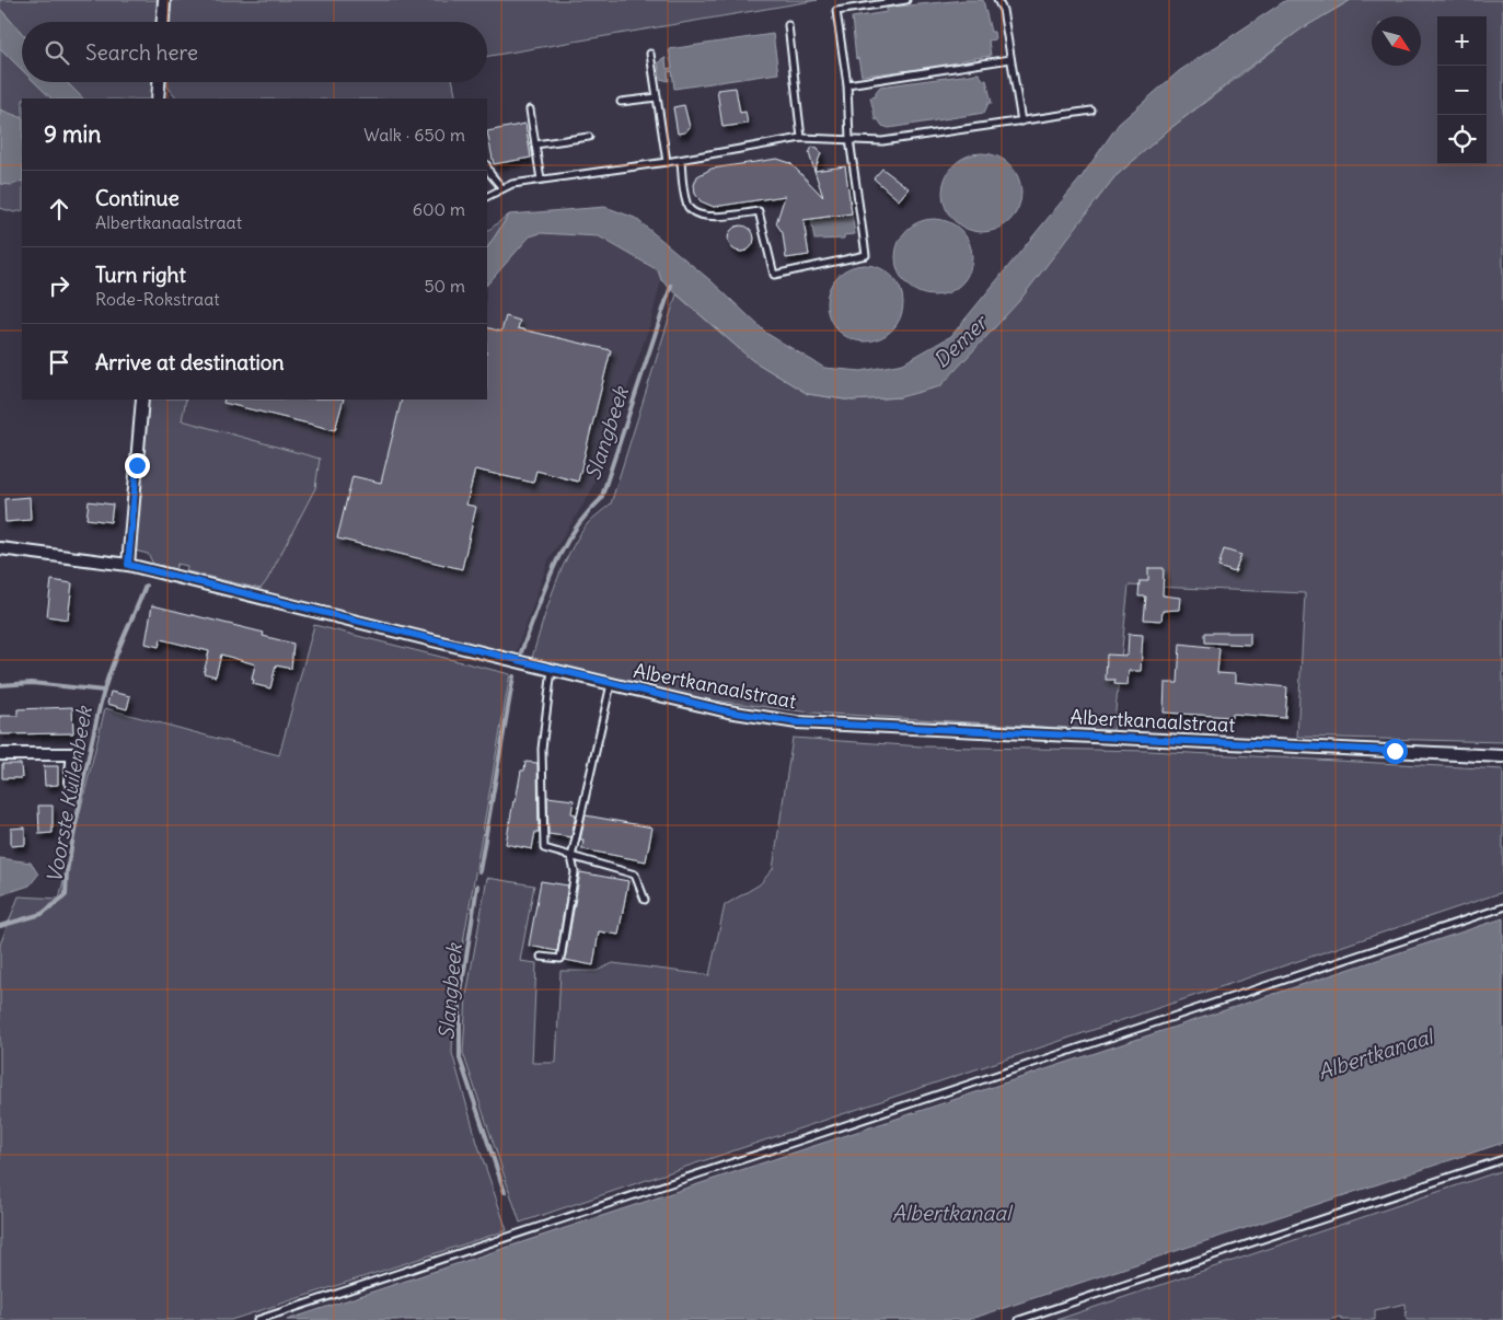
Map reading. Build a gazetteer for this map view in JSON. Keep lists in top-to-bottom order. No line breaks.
{"streets":{"street":["Albertkanaalstraat"]},"water":["Demer","Slangbeek","Voorste Kuilenbeek","Albertkanaal"],"north":"bottom right","page":{"map_buttons":["+","−"],"search":"Search here","heading":["9 min","Walk · 650 m"],"list":[["Continue","Albertkanaalstraat","600 m"],["Turn right","Rode-Rokstraat","50 m"],"Arrive at destination"]}}
